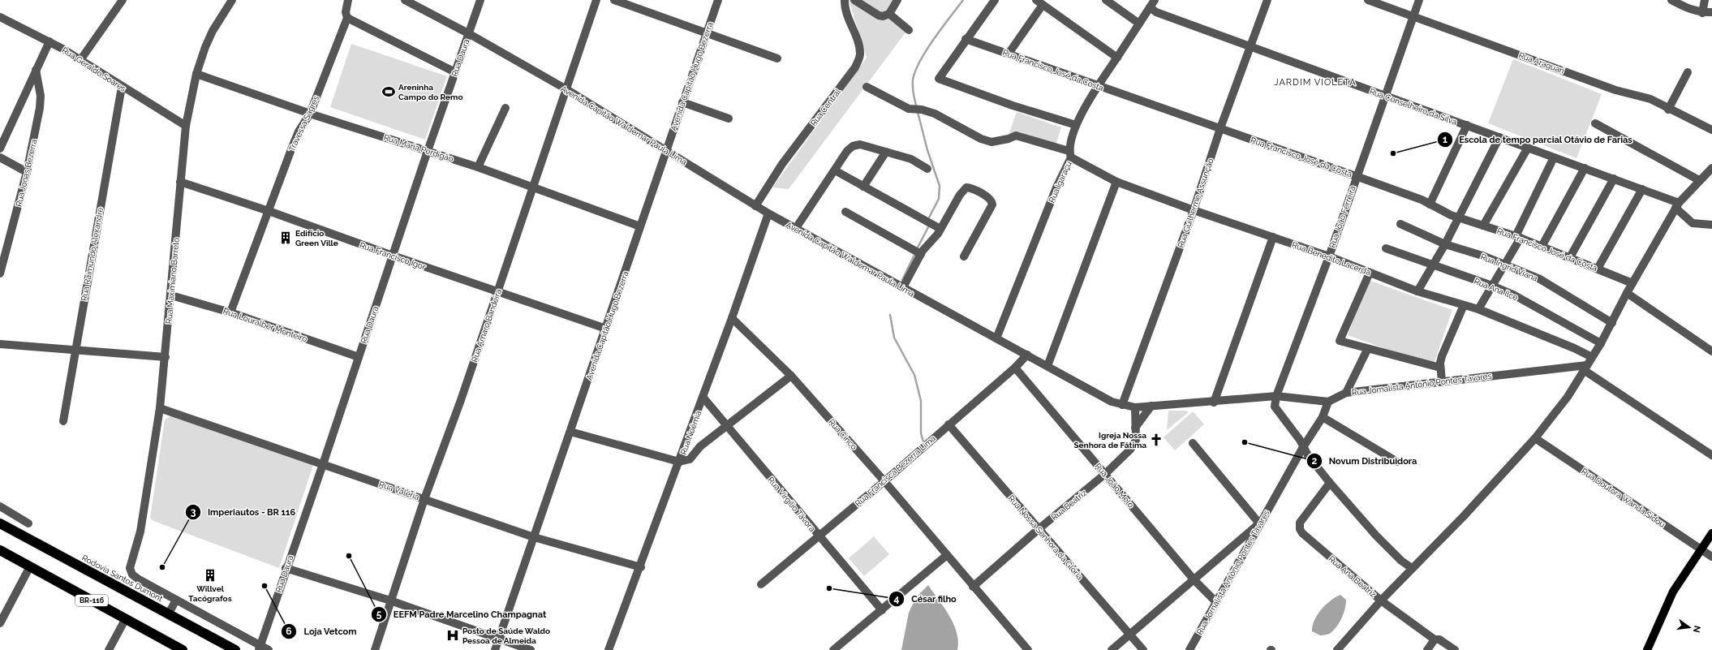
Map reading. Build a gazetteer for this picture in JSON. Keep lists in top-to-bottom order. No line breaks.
{"streets":{"highway":["Rodovia Santos Dumont","BR-116"],"street":["Rua Daura","Rua Araguari","Rua Geraldo Soares","Rua Francisco José da Costa","Avenida Capitão Hugo Bezerra","Rua Conselheiro da Silva","Rua Central","Travessa Sagres","Avenida Capitão Waldemar Paula Lima","Rua Maria Perdigão","Rua Jonas Bezerra","Rua Igaraçu","Rua Guilherme Assunção","Rua João Ferreira","Rua Raimundo Alexandre","Rua Francisco Igor","Rua Benedito Lacerda","Rua Ingrid Viana","Rua Maximiano Barreto","Rua Ana Ilce","Rua Louralber Monteiro","Rua Amaro Bandeira","Rua Jornalista Antônio Pontes Tavares","Rua Noêmia","Rua Cinco","Rua Francisca Bezerra Lima","Rua João Melo","Rua Valéria","Rua Doutora Wanda Sidou","Rua Virgílio Távora","Rua Beatriz","Rua Nossa Senhora da Glória","Rua Ana Beatriz"]},"crossings":[["Rua Daura","Avenida Capitão Waldemar Paula Lima"],["Rua Daura","Rua Maria Perdigão"],["Rua Daura","Rua Francisco Igor"],["Rua Daura","Rua Louralber Monteiro"],["Rua Daura","Rua Valéria"],["Rua Araguari","Rua João Ferreira"],["Rua Geraldo Soares","Rua Raimundo Alexandre"],["Rua Geraldo Soares","Rua Maximiano Barreto"],["Rua Francisco José da Costa","Rua Igaraçu"],["Rua Francisco José da Costa","Rua Guilherme Assunção"],["Rua Francisco José da Costa","Rua João Ferreira"],["Avenida Capitão Hugo Bezerra","Avenida Capitão Waldemar Paula Lima"],["Avenida Capitão Hugo Bezerra","Rua Maria Perdigão"],["Avenida Capitão Hugo Bezerra","Rua Francisco Igor"],["Avenida Capitão Hugo Bezerra","Rua Valéria"],["Rua Conselheiro da Silva","Rua Igaraçu"],["Rua Conselheiro da Silva","Rua Guilherme Assunção"],["Rua Conselheiro da Silva","Rua João Ferreira"],["Rua Central","Avenida Capitão Waldemar Paula Lima"],["Travessa Sagres","Rua Maria Perdigão"],["Travessa Sagres","Rua Francisco Igor"],["Travessa Sagres","Rua Louralber Monteiro"],["Avenida Capitão Waldemar Paula Lima","Rua Igaraçu"],["Avenida Capitão Waldemar Paula Lima","Rua Guilherme Assunção"],["Avenida Capitão Waldemar Paula Lima","Rua João Ferreira"],["Avenida Capitão Waldemar Paula Lima","Rua Amaro Bandeira"],["Avenida Capitão Waldemar Paula Lima","Rua Jornalista Antônio Pontes Tavares"],["Avenida Capitão Waldemar Paula Lima","Rua Noêmia"],["Avenida Capitão Waldemar Paula Lima","Rua Francisca Bezerra Lima"],["Avenida Capitão Waldemar Paula Lima","Rua Beatriz"],["Rua Maria Perdigão","Rua Maximiano Barreto"],["Rua Maria Perdigão","Rua Amaro Bandeira"],["Rua Igaraçu","Rua Benedito Lacerda"],["Rua Guilherme Assunção","Rua Benedito Lacerda"],["Rua João Ferreira","Rua Benedito Lacerda"],["Rua Francisco Igor","Rua Maximiano Barreto"],["Rua Francisco Igor","Rua Amaro Bandeira"],["Rua Maximiano Barreto","Rua Louralber Monteiro"],["Rua Maximiano Barreto","Rua Valéria"],["Rua Amaro Bandeira","Rua Valéria"],["Rua Jornalista Antônio Pontes Tavares","Rua João Melo"],["Rua Noêmia","Rua Cinco"],["Rua Noêmia","Rua Valéria"],["Rua Noêmia","Rua Virgílio Távora"],["Rua Cinco","Rua Francisca Bezerra Lima"],["Rua Cinco","Rua Beatriz"],["Rua Francisca Bezerra Lima","Rua João Melo"],["Rua Francisca Bezerra Lima","Rua Virgílio Távora"],["Rua Francisca Bezerra Lima","Rua Nossa Senhora da Glória"],["Rua João Melo","Rua Beatriz"],["Rua Beatriz","Rua Nossa Senhora da Glória"]],"districts":["JARDIM VIOLETA"],"places":{"sports":["Areninha Campo do Remo"],"other":["Escola de tempo parcial Otávio de Farias","Novum Distribuidora","EEFM Padre Marcelino Champagnat","Imperiautos - BR 116","Loja Vetcom","César filho"],"building":["Edifício Green Ville","Willvel Tacógrafos"],"church":["Igreja Nossa Senhora de Fátima"],"hospital":["Posto de Saúde Waldo Pessoa de Almeida"]},"north":"right"}
